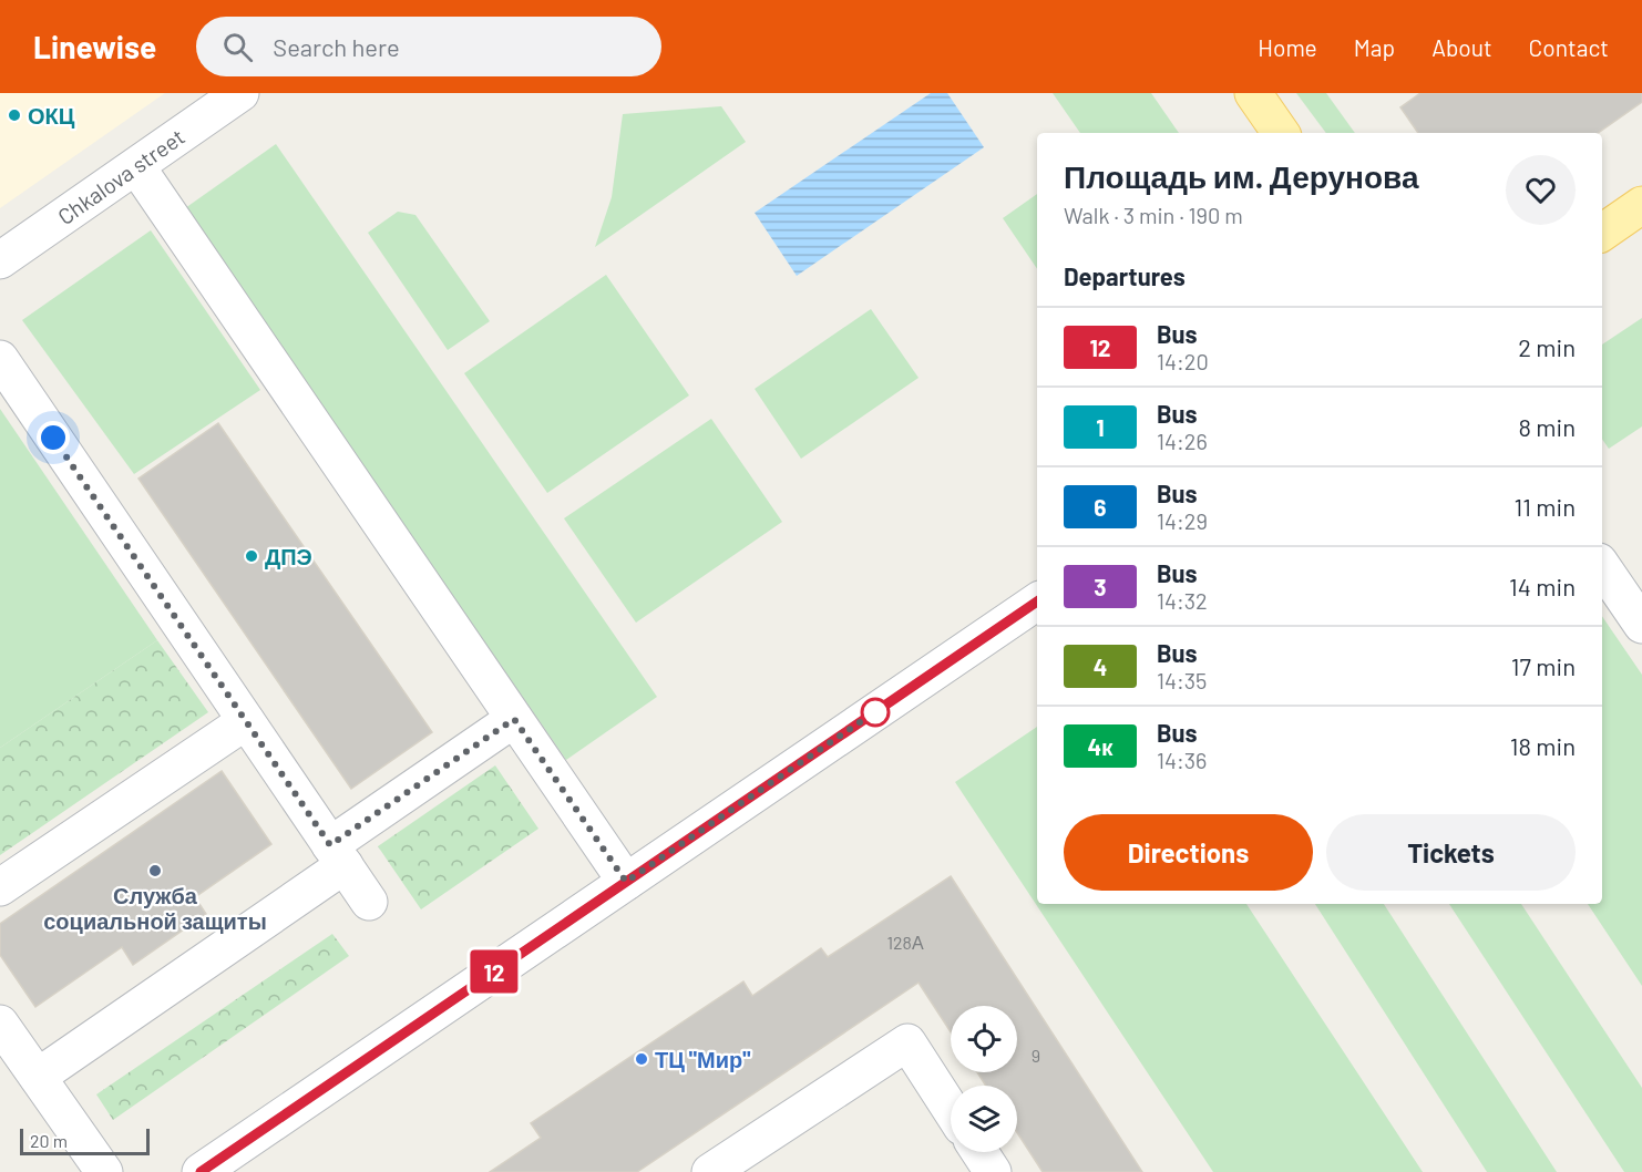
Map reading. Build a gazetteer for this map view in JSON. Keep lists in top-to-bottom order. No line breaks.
{"streets":{"street":["Chkalova street"]},"places":["ОКЦ","ДПЭ","Служба социальной защиты","ТЦ \"Мир\""],"lines":["bus line 12"],"house_numbers":["128А","9"],"scale_bar":"20 m","page":{"header":"Linewise","search":"Search here","nav":["Home","Map","About","Contact"],"on_map":"12","heading":[["Площадь им. Дерунова","Walk · 3 min · 190 m"],"Departures"],"list":[{"mark":"12","name":"Bus","note":"14:20","value":"2 min"},{"mark":"1","name":"Bus","note":"14:26","value":"8 min"},{"mark":"6","name":"Bus","note":"14:29","value":"11 min"},{"mark":"3","name":"Bus","note":"14:32","value":"14 min"},{"mark":"4","name":"Bus","note":"14:35","value":"17 min"},{"mark":"4к","name":"Bus","note":"14:36","value":"18 min"}],"buttons":["Directions","Tickets"],"scale":"20 m"}}
